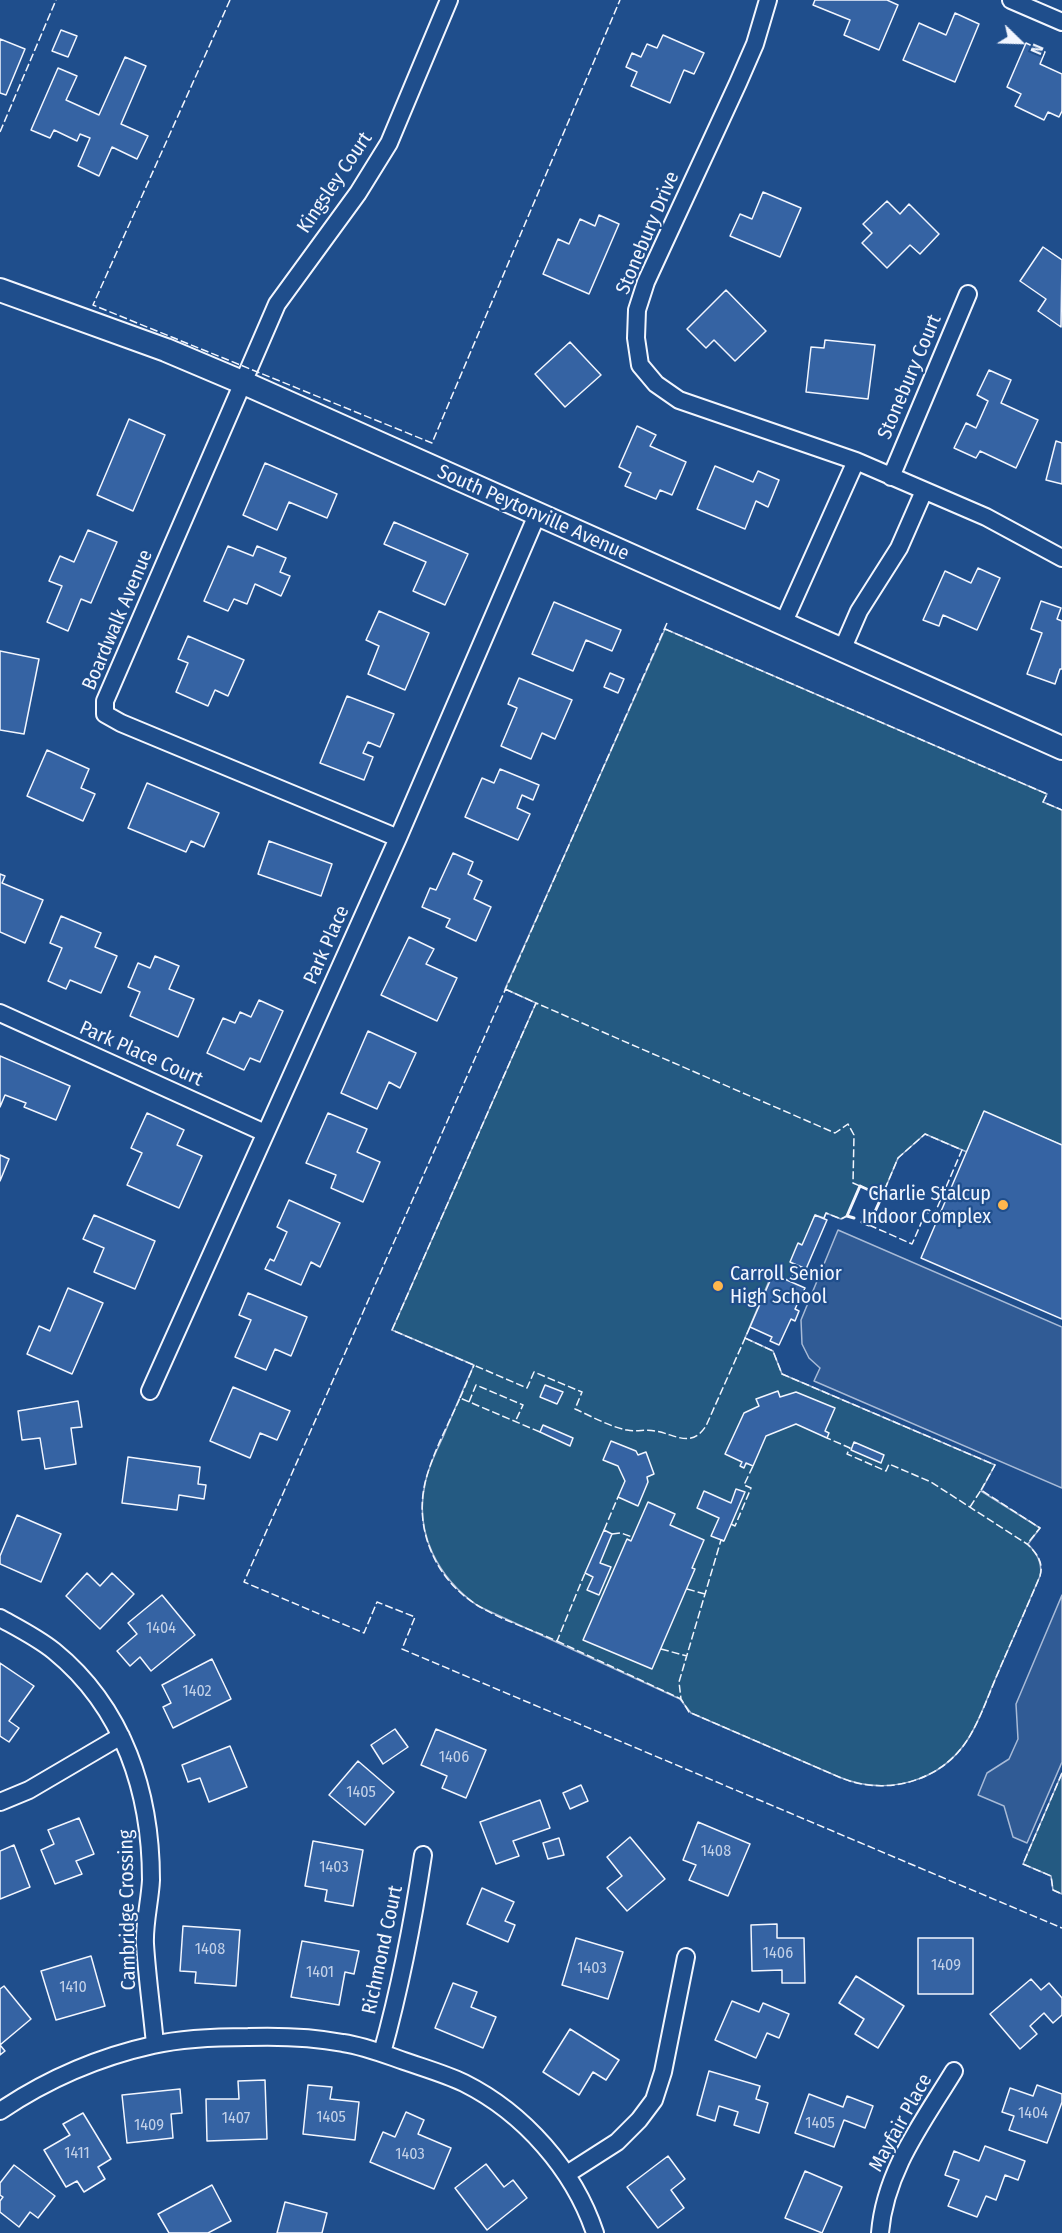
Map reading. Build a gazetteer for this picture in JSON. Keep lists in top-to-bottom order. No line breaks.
{"streets":{"street":["Kingsley Court","Stonebury Drive","Stonebury Court","South Peytonville Avenue","Boardwalk Avenue","Park Place","Park Place Court","Cambridge Crossing","Richmond Court","Mayfair Place"]},"crossings":[["Kingsley Court","South Peytonville Avenue"],["Kingsley Court","Boardwalk Avenue"],["Stonebury Drive","Stonebury Court"],["South Peytonville Avenue","Boardwalk Avenue"],["South Peytonville Avenue","Park Place"],["Boardwalk Avenue","Park Place"],["Park Place","Park Place Court"]],"places":["Charlie Stalcup Indoor Complex","Carroll Senior High School"],"house_numbers":["1404","1402","1406","1405","1408","1403","1408","1406","1409","1403","1401","1410","1404","1405","1407","1405","1409","1411","1403"],"north":"bottom right"}
